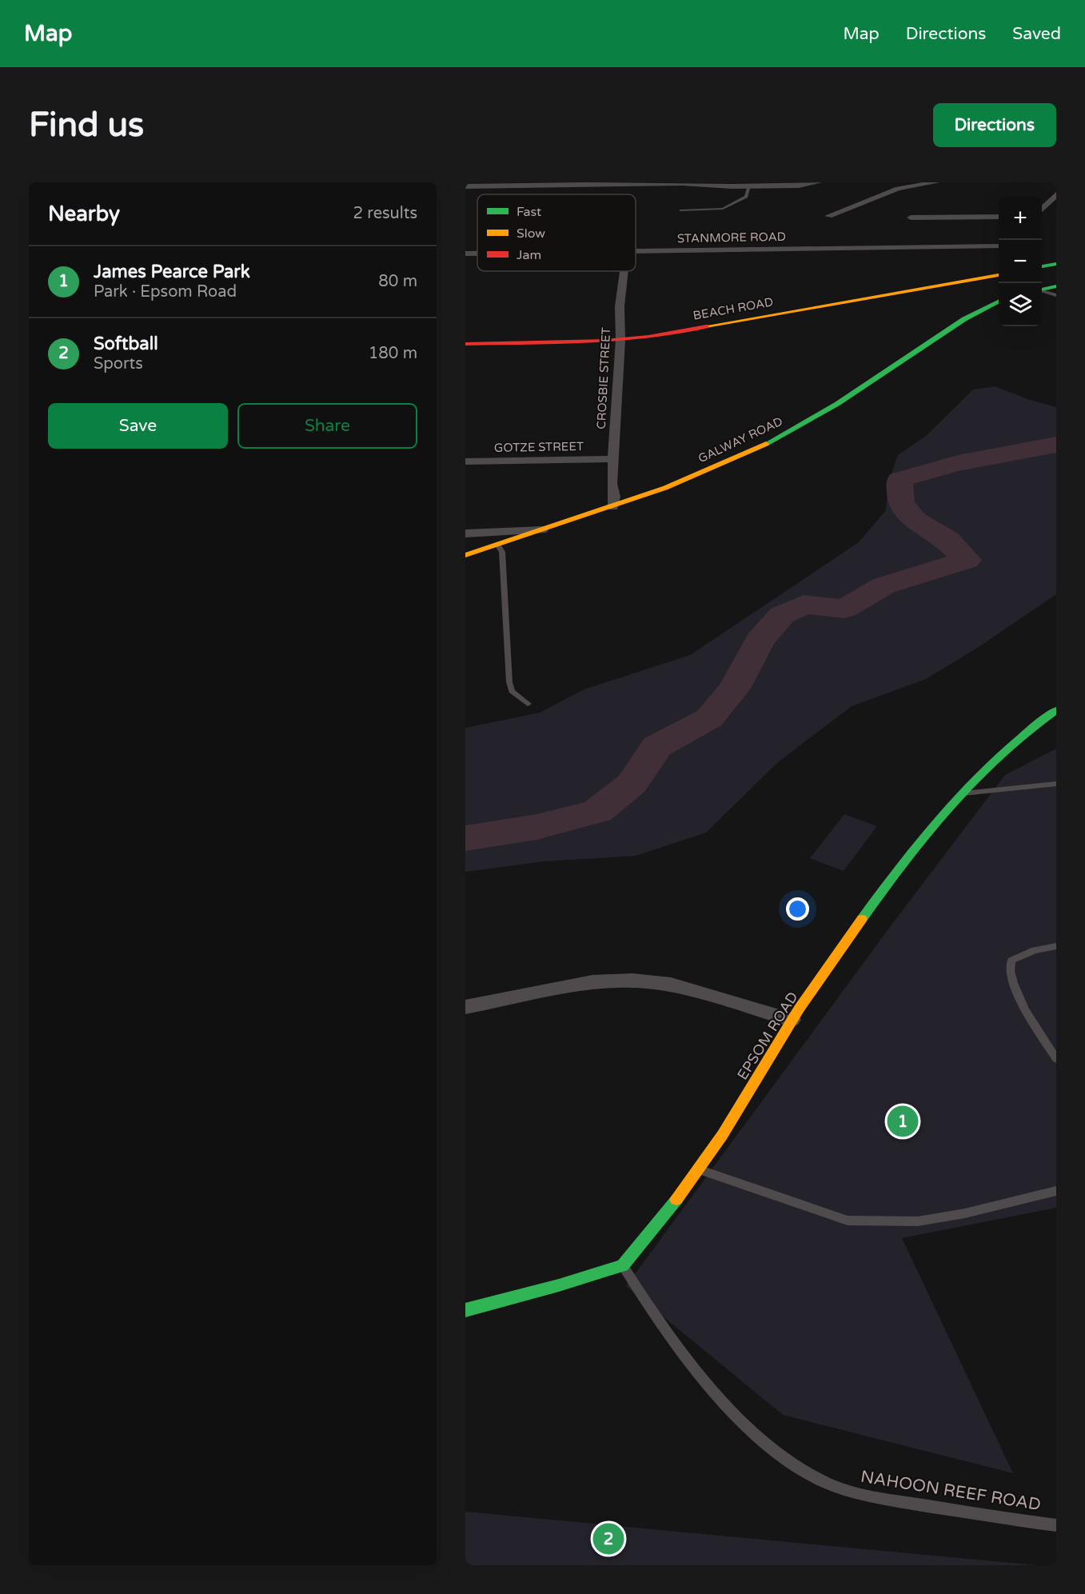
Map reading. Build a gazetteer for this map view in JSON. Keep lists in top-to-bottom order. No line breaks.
{"streets":{"street":["STANMORE ROAD","BEACH ROAD","CROSBIE STREET","GALWAY ROAD","GOTZE STREET","EPSOM ROAD"],"lane":["NAHOON REEF ROAD"]},"crossings":[["BEACH ROAD","CROSBIE STREET"],["CROSBIE STREET","GALWAY ROAD"],["CROSBIE STREET","GOTZE STREET"],["EPSOM ROAD","NAHOON REEF ROAD"]],"legend":["Fast","Slow","Jam"],"page":{"header":"Map","nav":["Map","Directions","Saved"],"buttons":["Directions",["Save","Share"]],"title":"Find us","heading":["Nearby","2 results"],"map_buttons":["+","−"],"list":[{"mark":"1","name":"James Pearce Park","note":"Park · Epsom Road","value":"80 m"},{"mark":"2","name":"Softball","note":"Sports","value":"180 m"}],"pins":["1","2"]}}
